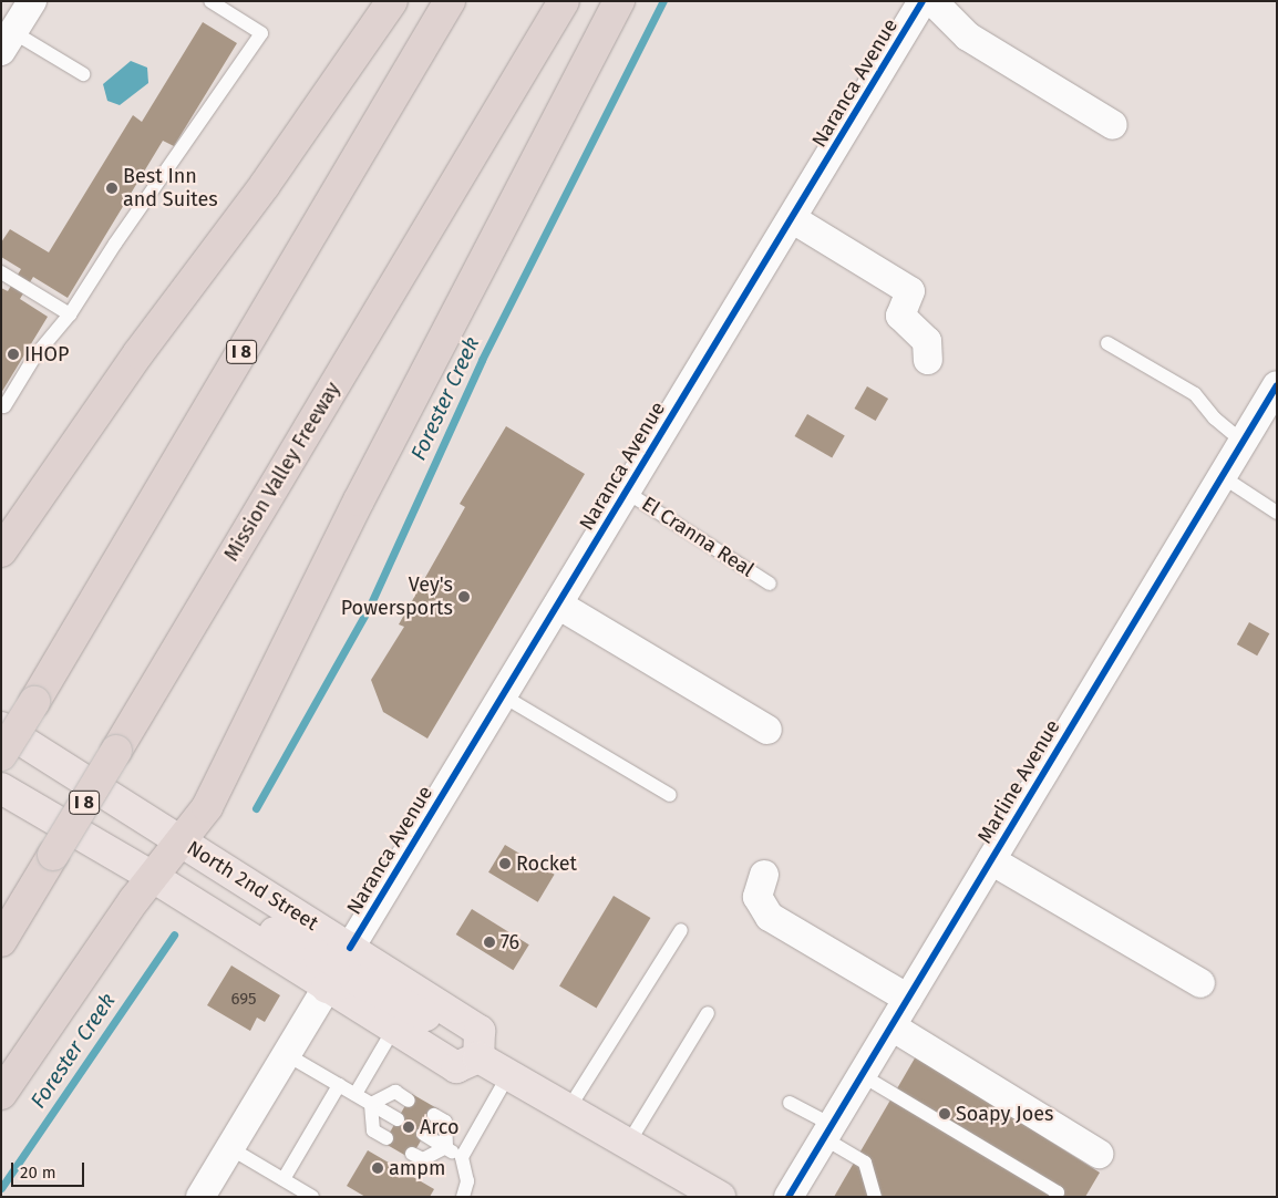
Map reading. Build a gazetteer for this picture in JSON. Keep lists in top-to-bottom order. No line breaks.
{"streets":{"highway":["I 8","Mission Valley Freeway"],"main road":["North 2nd Street"],"street":["Naranca Avenue","Marline Avenue"],"lane":["El Cranna Real"]},"crossings":[["Naranca Avenue","El Cranna Real"],["Naranca Avenue","North 2nd Street"]],"water":["Forester Creek"],"places":["Best Inn and Suites","IHOP","Vey's Powersports","Rocket","76","Soapy Joes","Arco","ampm"],"house_numbers":["695"],"scale_bar":"20 m"}
